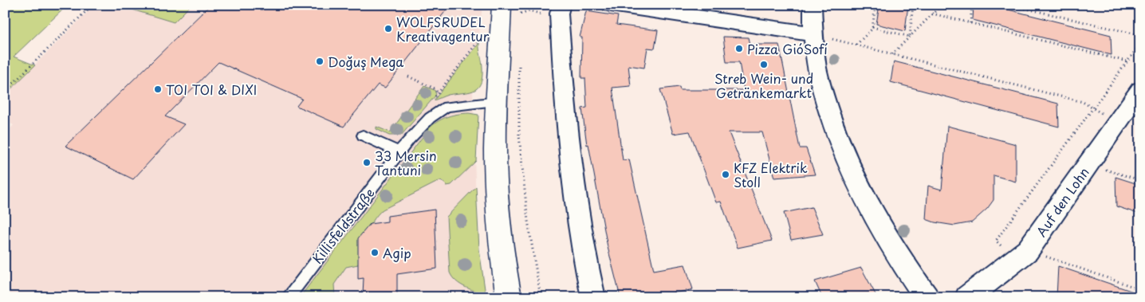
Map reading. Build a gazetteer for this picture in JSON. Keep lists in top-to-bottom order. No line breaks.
{"streets":{"street":["Auf den Lohn"],"lane":["Killisfeldstraße"]},"places":["WOLFSRUDEL Kreativagentur","Pizza GióSofí","Doğuş Mega","Streb Wein- und Getränkemarkt","TOI TOI & DIXI","33 Mersin Tantuni","KFZ Elektrik Stoll","Agip"]}
